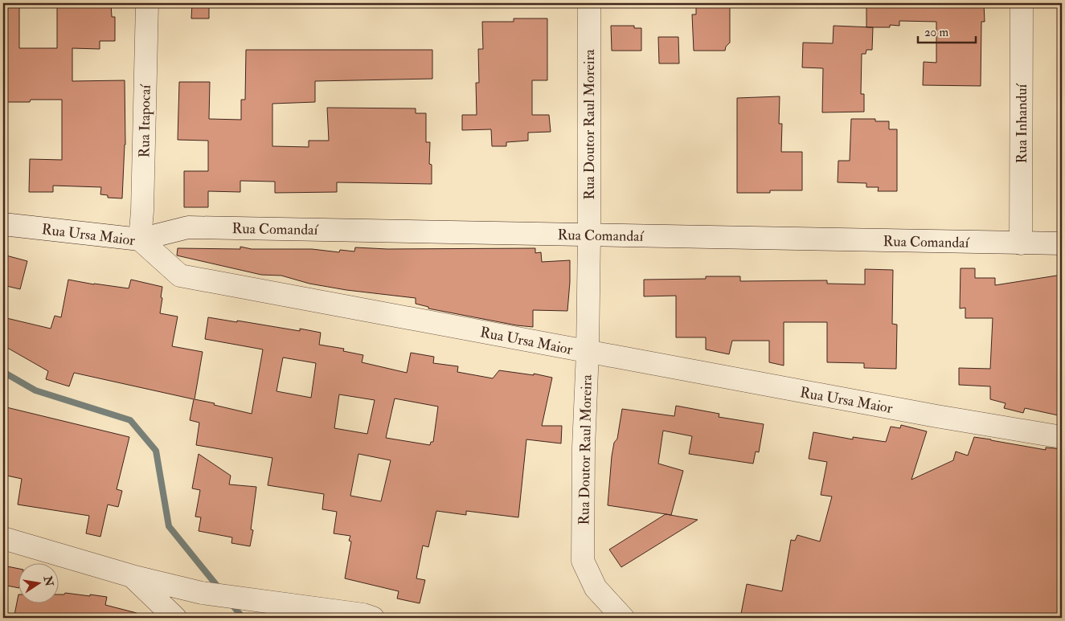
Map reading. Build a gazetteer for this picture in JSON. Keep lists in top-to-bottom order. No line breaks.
{"streets":{"street":["Rua Itapocaí","Rua Inhanduí","Rua Doutor Raul Moreira","Rua Comandaí","Rua Ursa Maior"]},"crossings":[["Rua Itapocaí","Rua Comandaí"],["Rua Itapocaí","Rua Ursa Maior"],["Rua Inhanduí","Rua Comandaí"],["Rua Doutor Raul Moreira","Rua Comandaí"],["Rua Doutor Raul Moreira","Rua Ursa Maior"],["Rua Comandaí","Rua Ursa Maior"]],"scale_bar":"20 m","north":"right"}
